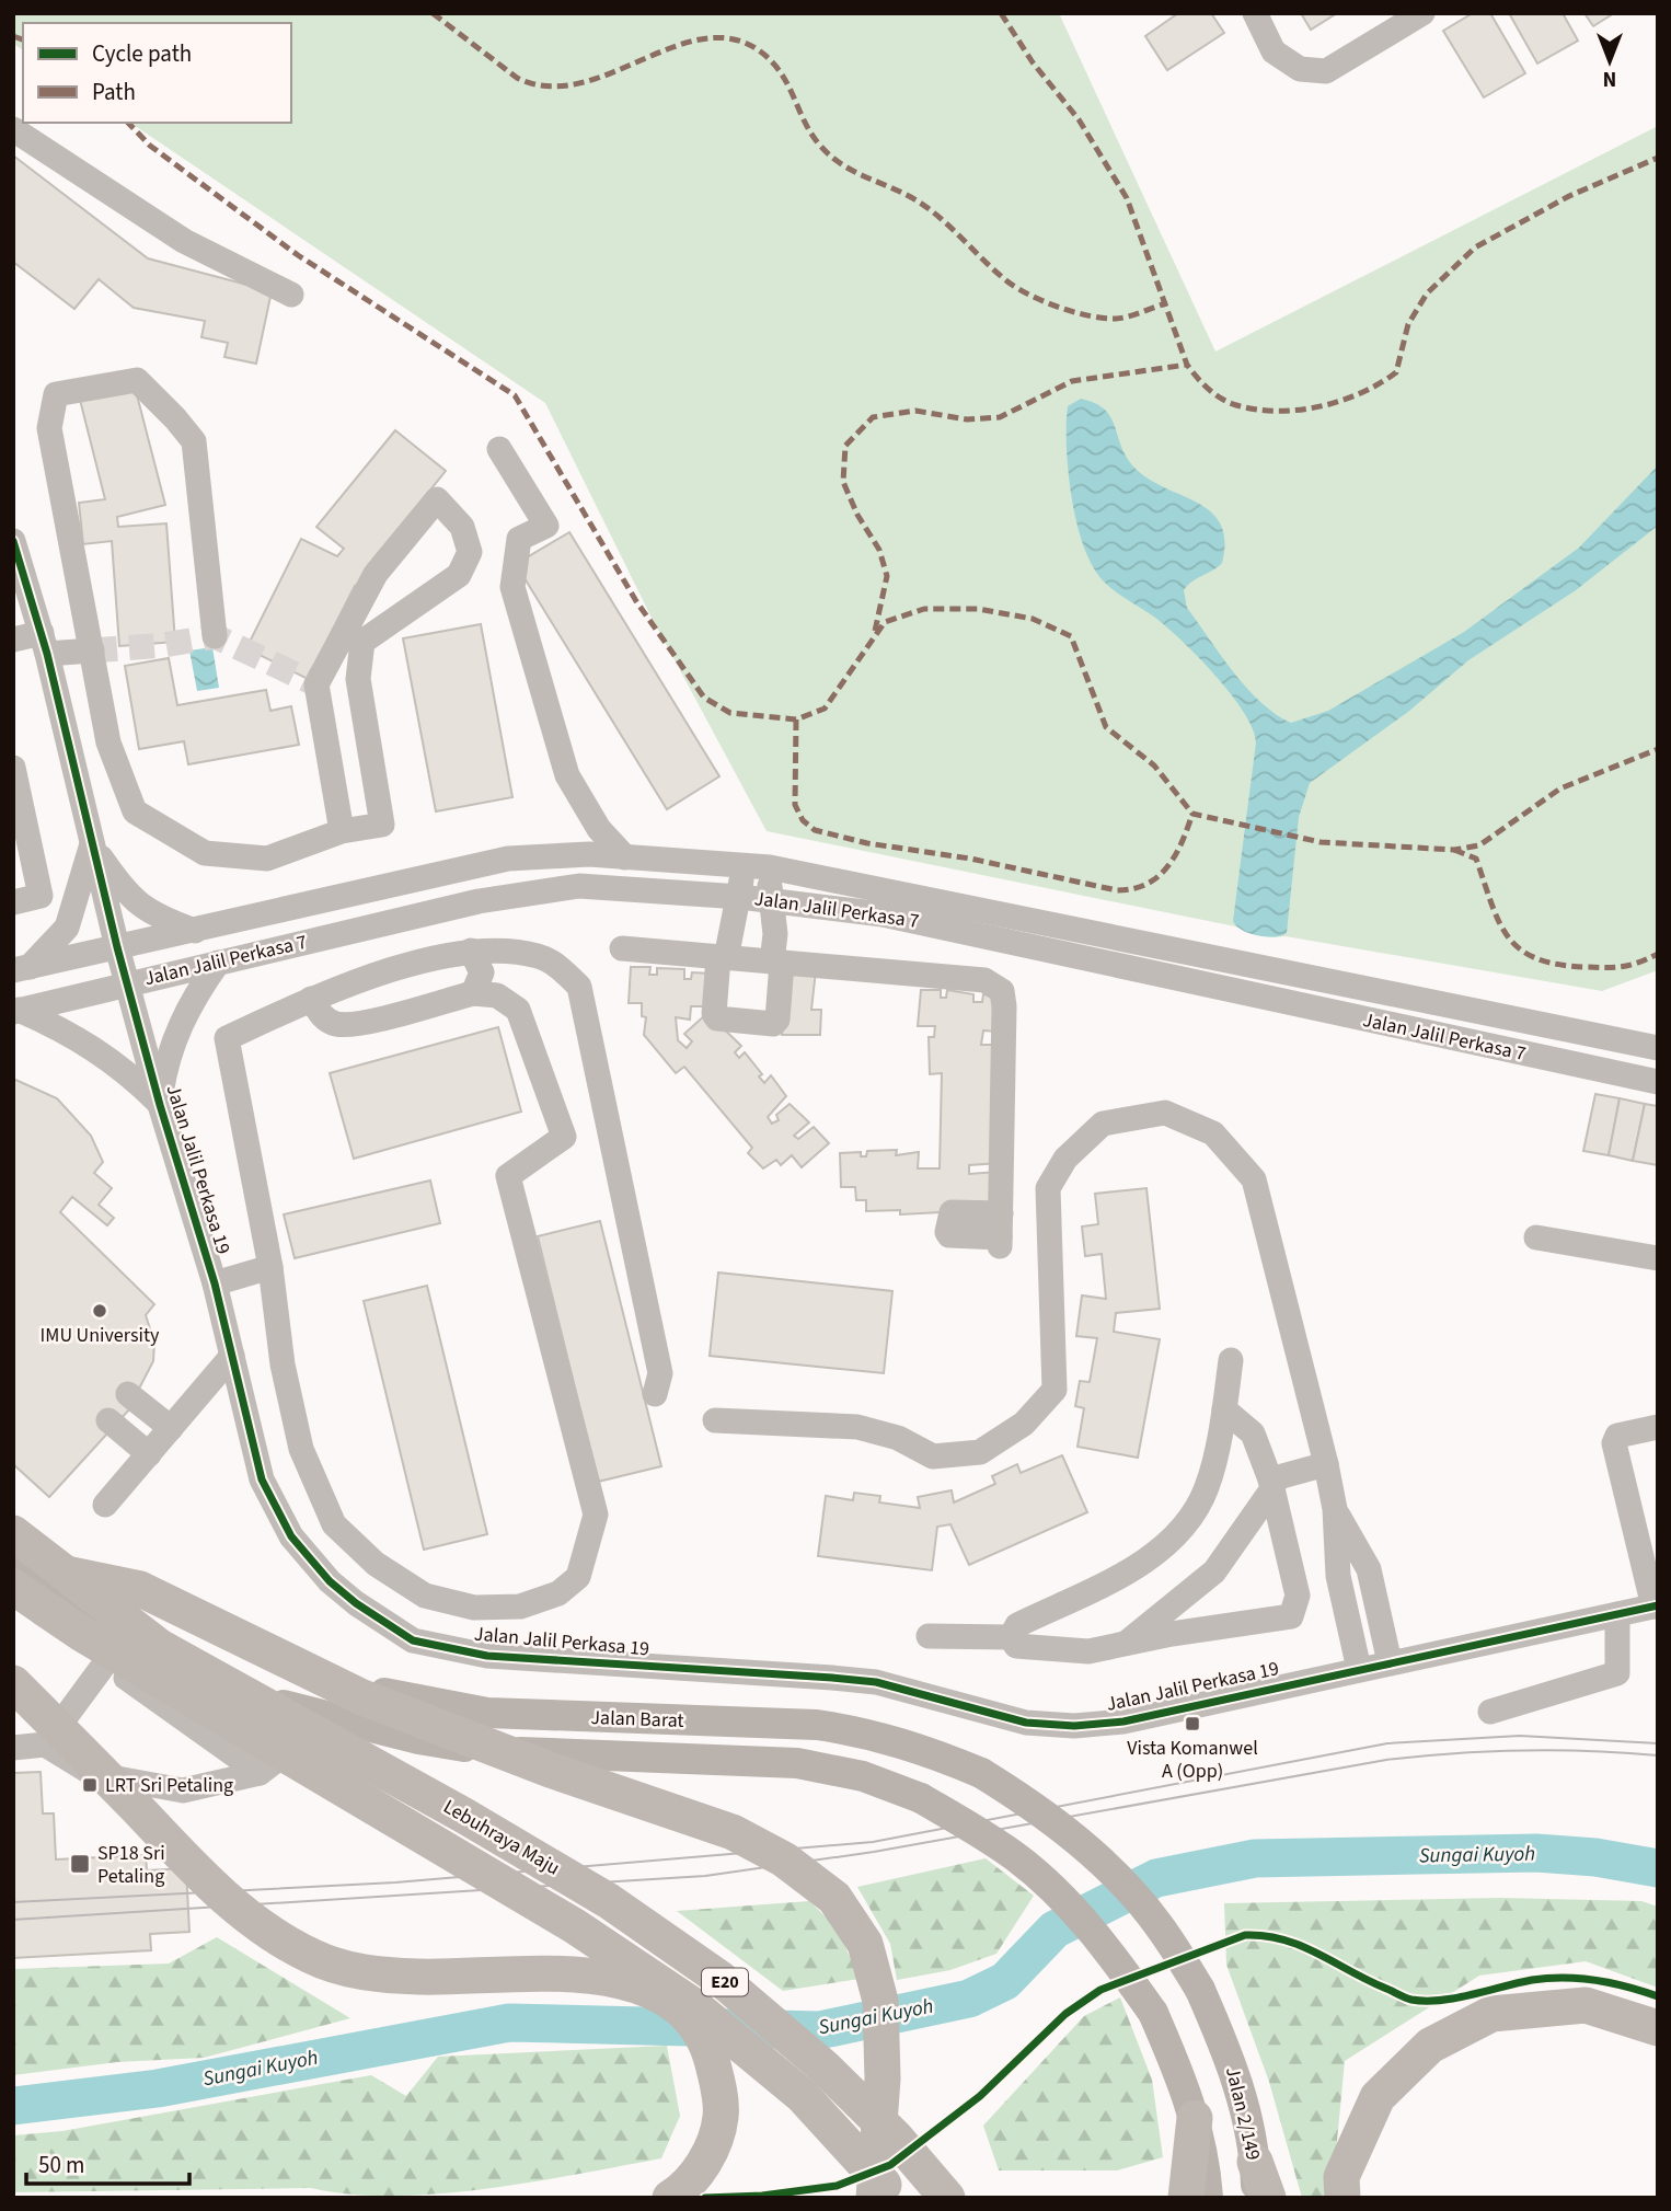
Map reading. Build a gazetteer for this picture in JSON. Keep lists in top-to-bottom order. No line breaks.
{"streets":{"highway":["Lebuhraya Maju","E20"],"main road":["Jalan Barat","Jalan 2/149"],"street":["Jalan Jalil Perkasa 7","Jalan Jalil Perkasa 19"]},"crossings":[["Jalan Jalil Perkasa 7","Jalan Jalil Perkasa 19"],["Jalan Barat","Jalan 2/149"]],"water":["Sungai Kuyoh"],"places":{"other":["IMU University"],"transit":["Vista Komanwel A (Opp)","LRT Sri Petaling","SP18 Sri Petaling"]},"legend":["Cycle path","Path"],"scale_bar":"50 m","north":"bottom"}
